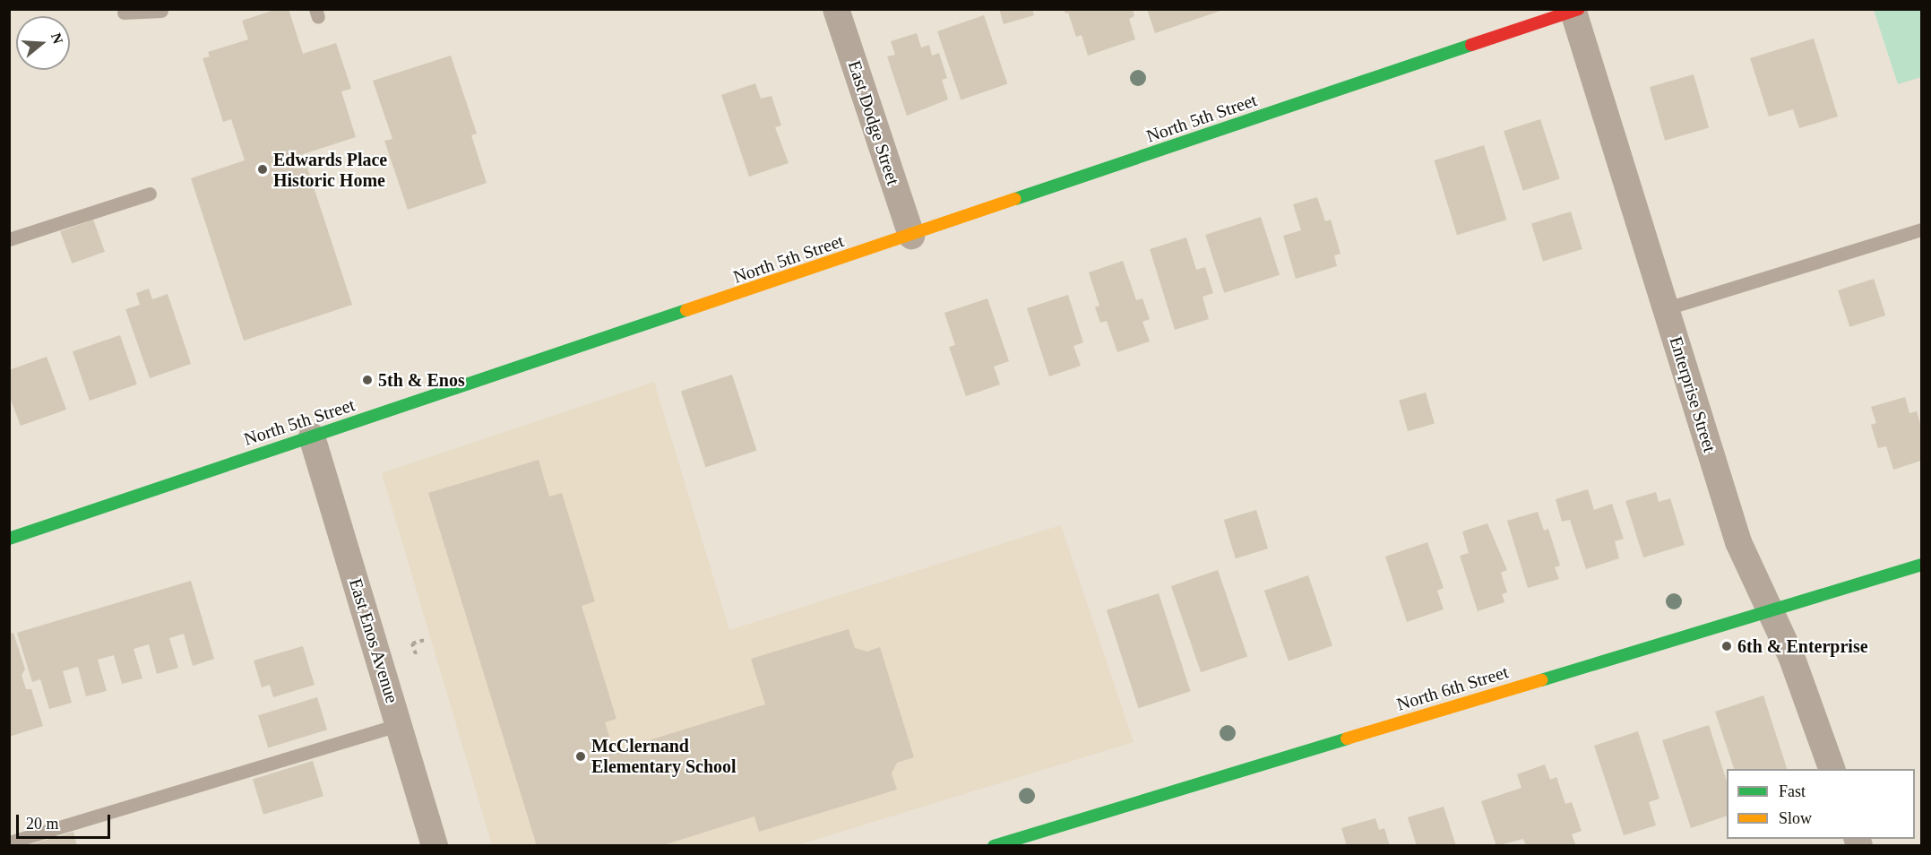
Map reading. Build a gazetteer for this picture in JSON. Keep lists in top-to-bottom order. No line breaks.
{"streets":{"main road":["North 5th Street","North 6th Street"],"street":["East Dodge Street","Enterprise Street","East Enos Avenue"]},"crossings":[["North 5th Street","East Dodge Street"],["North 5th Street","Enterprise Street"],["North 5th Street","East Enos Avenue"],["Enterprise Street","North 6th Street"]],"places":["Edwards Place Historic Home","5th & Enos","6th & Enterprise","McClernand Elementary School"],"legend":["Fast","Slow"],"scale_bar":"20 m","north":"right"}
